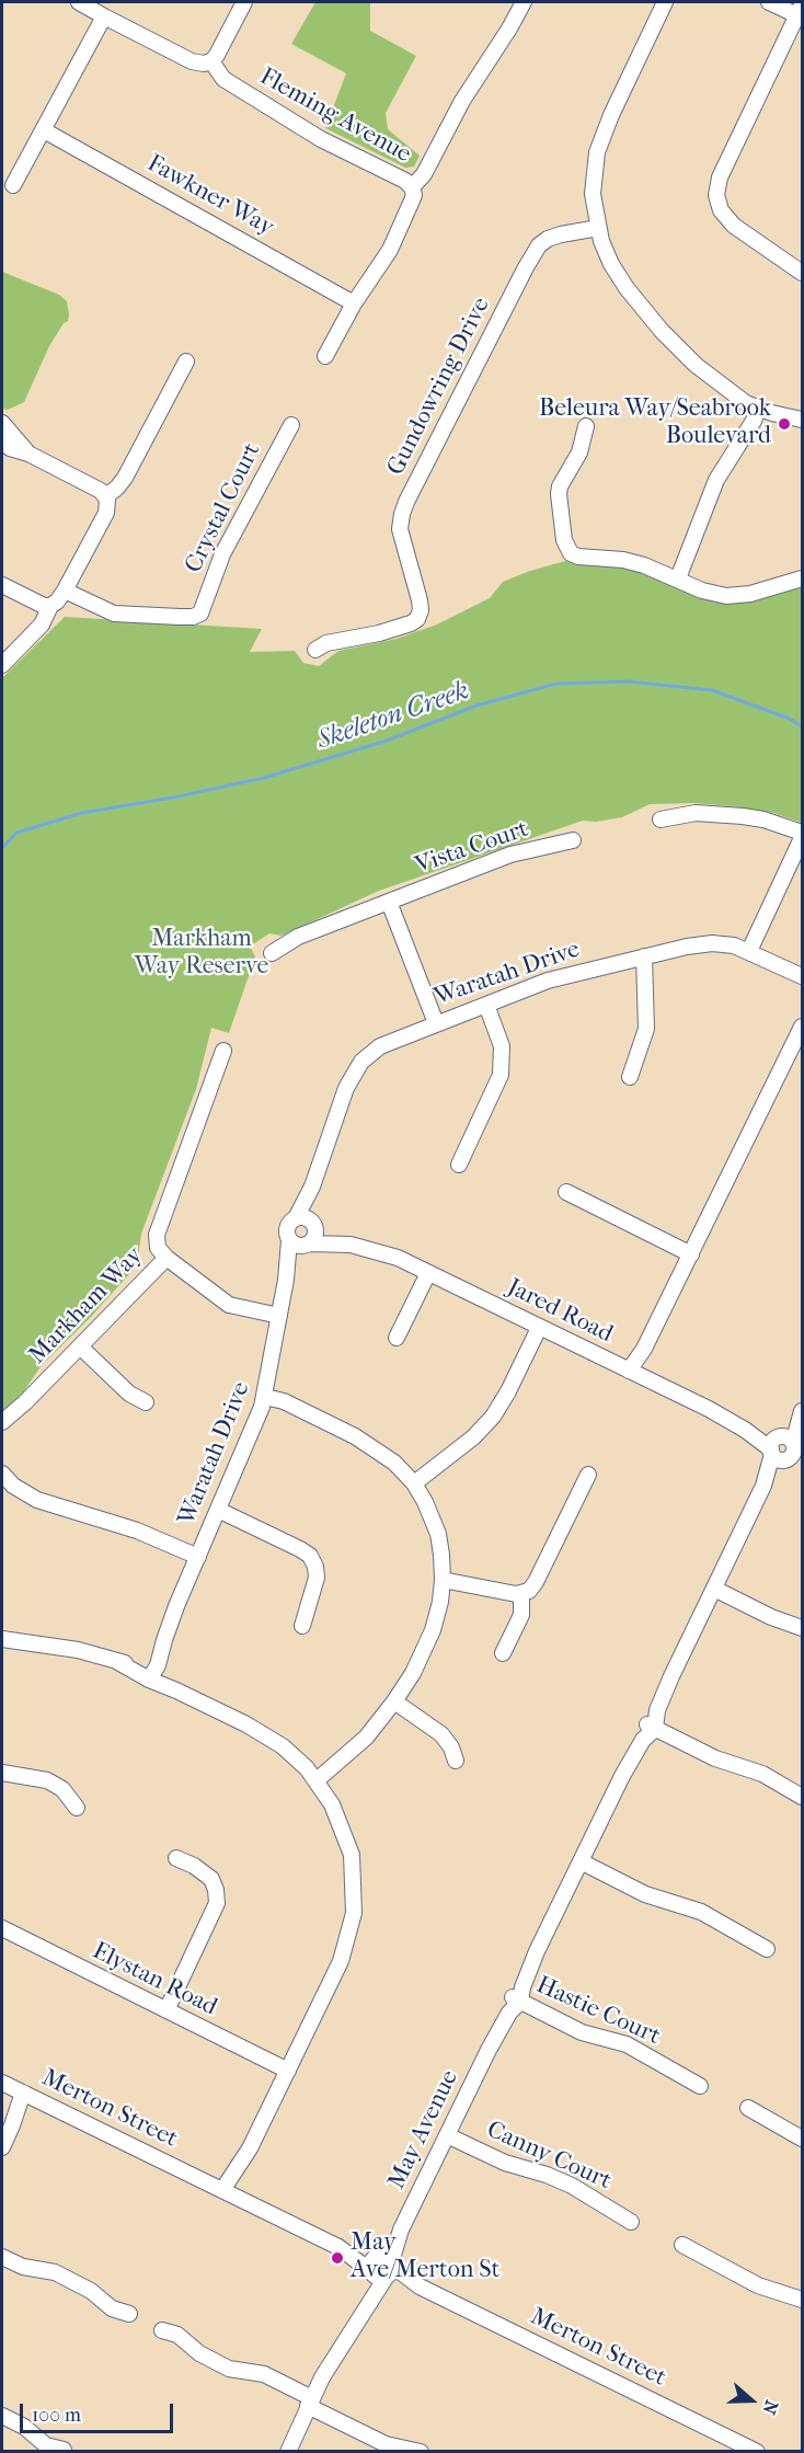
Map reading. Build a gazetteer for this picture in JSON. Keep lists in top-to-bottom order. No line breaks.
{"streets":{"street":["Fleming Avenue","Fawkner Way","Gundowring Drive","Crystal Court","Vista Court","Waratah Drive","Markham Way","Jared Road","Elystan Road","Hastie Court","Merton Street","May Avenue","Canny Court"]},"crossings":[["Fleming Avenue","Fawkner Way"],["Waratah Drive","Markham Way"],["Waratah Drive","Jared Road"],["Jared Road","May Avenue"],["Hastie Court","May Avenue"],["Merton Street","May Avenue"],["May Avenue","Canny Court"]],"water":["Skeleton Creek"],"parks":["Markham Way Reserve"],"places":["Beleura Way/Seabrook Boulevard","May Ave/Merton St"],"scale_bar":"100 m","north":"right"}
